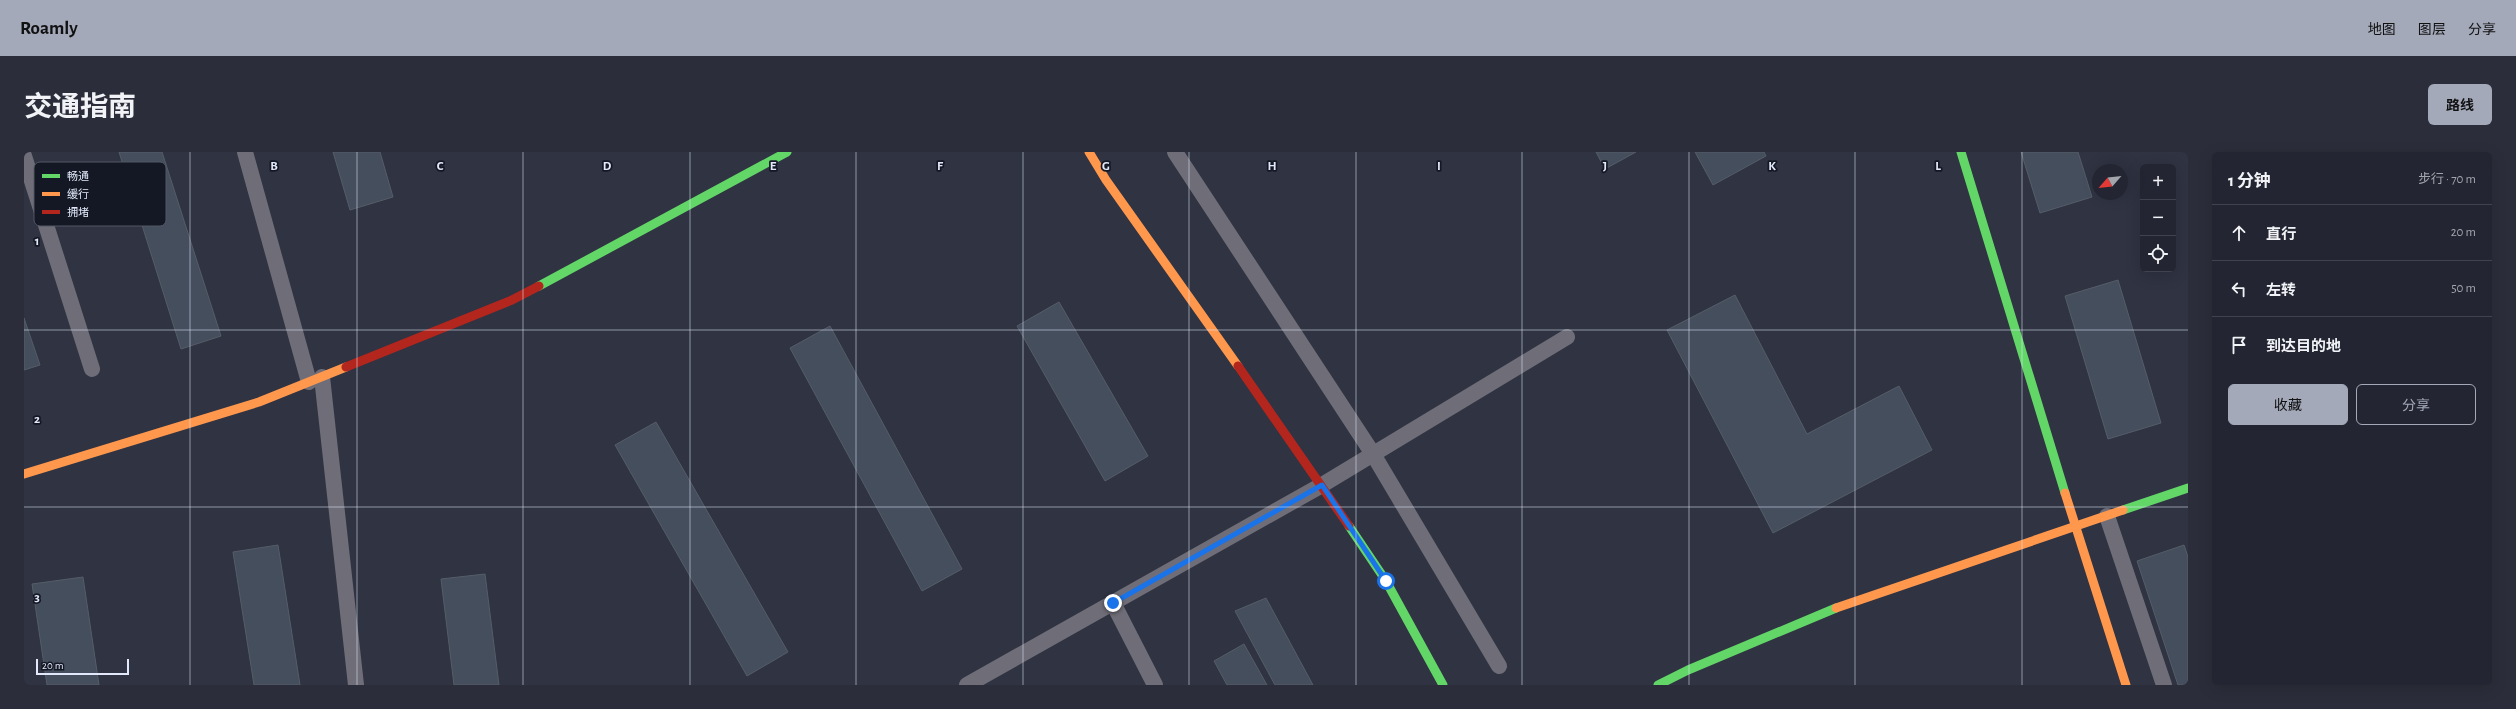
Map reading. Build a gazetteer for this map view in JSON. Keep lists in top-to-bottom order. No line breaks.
{"legend":["畅通","缓行","拥堵"],"scale_bar":"20 m","north":"bottom left","page":{"header":"Roamly","nav":["地图","图层","分享"],"title":"交通指南","buttons":["路线",["收藏","分享"]],"heading":["1 分钟","步行 · 70 m"],"map_buttons":["+","−"],"list":[["直行","20 m"],["左转","50 m"],"到达目的地"],"scale":"20 m"},"grid":{"columns":["B","C","D","E","F","G","H","I","J","K","L"],"rows":["1","2","3"]}}
